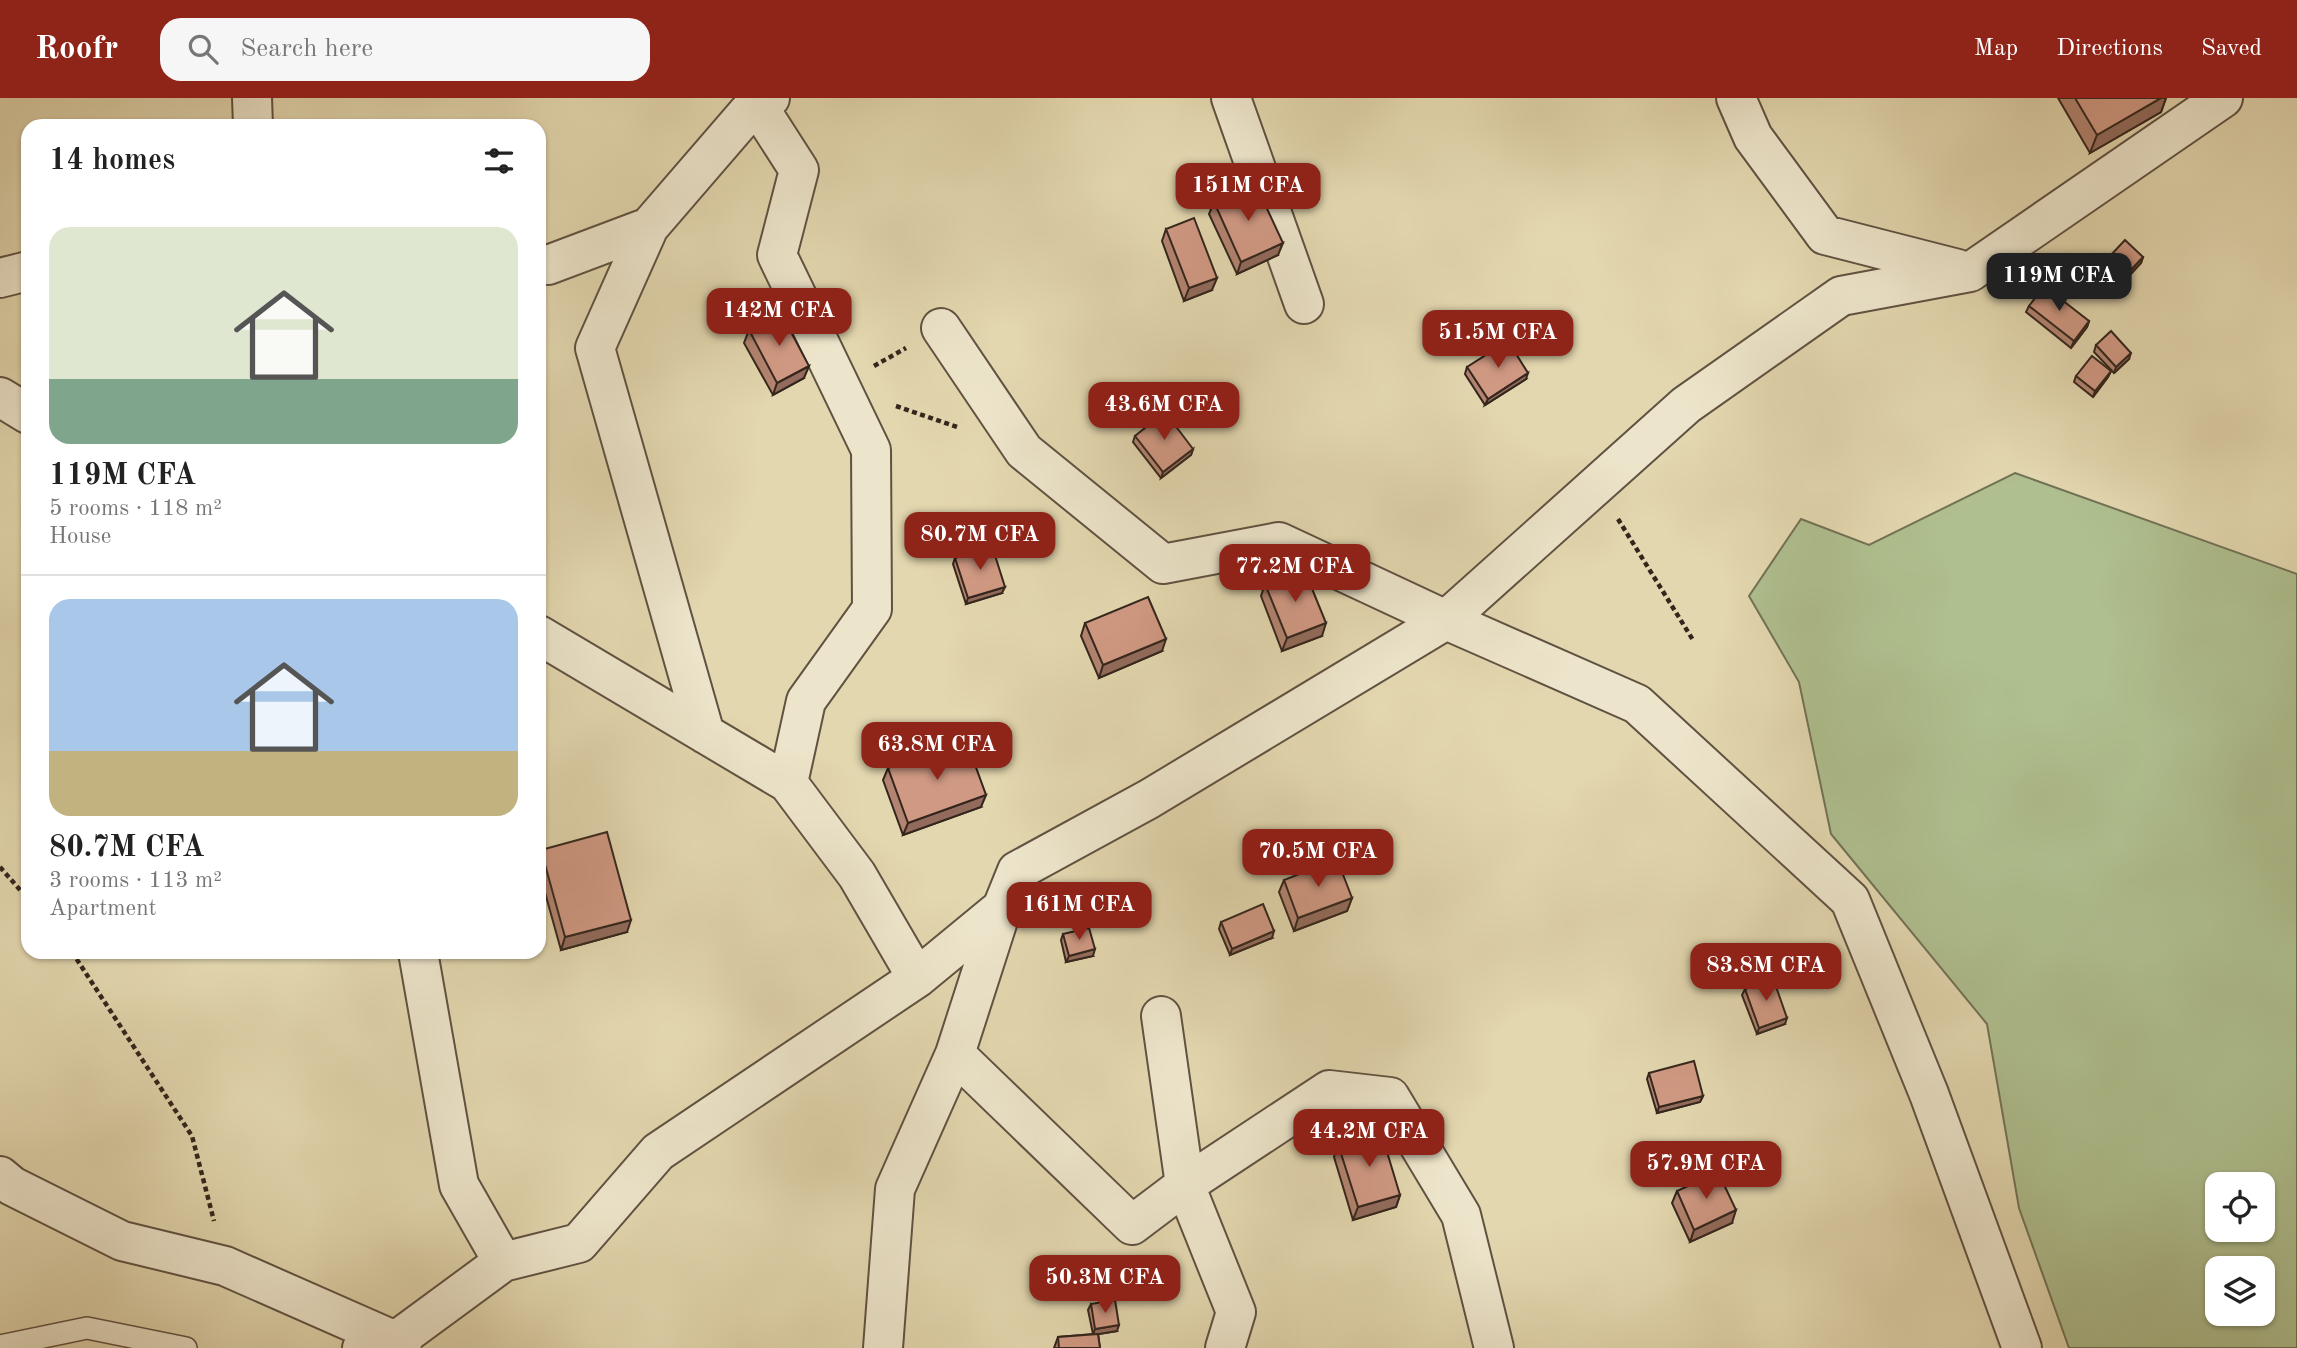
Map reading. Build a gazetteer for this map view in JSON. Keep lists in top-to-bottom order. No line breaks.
{"page":{"header":"Roofr","search":"Search here","nav":["Map","Directions","Saved"],"heading":"14 homes","price":["151M CFA","119M CFA","142M CFA","51.5M CFA","43.6M CFA","80.7M CFA","77.2M CFA","63.8M CFA","70.5M CFA","161M CFA","83.8M CFA","44.2M CFA","57.9M CFA","50.3M CFA"],"list":[{"name":"119M CFA","note":"5 rooms · 118 m² · House"},{"name":"80.7M CFA","note":"3 rooms · 113 m² · Apartment"}]}}
